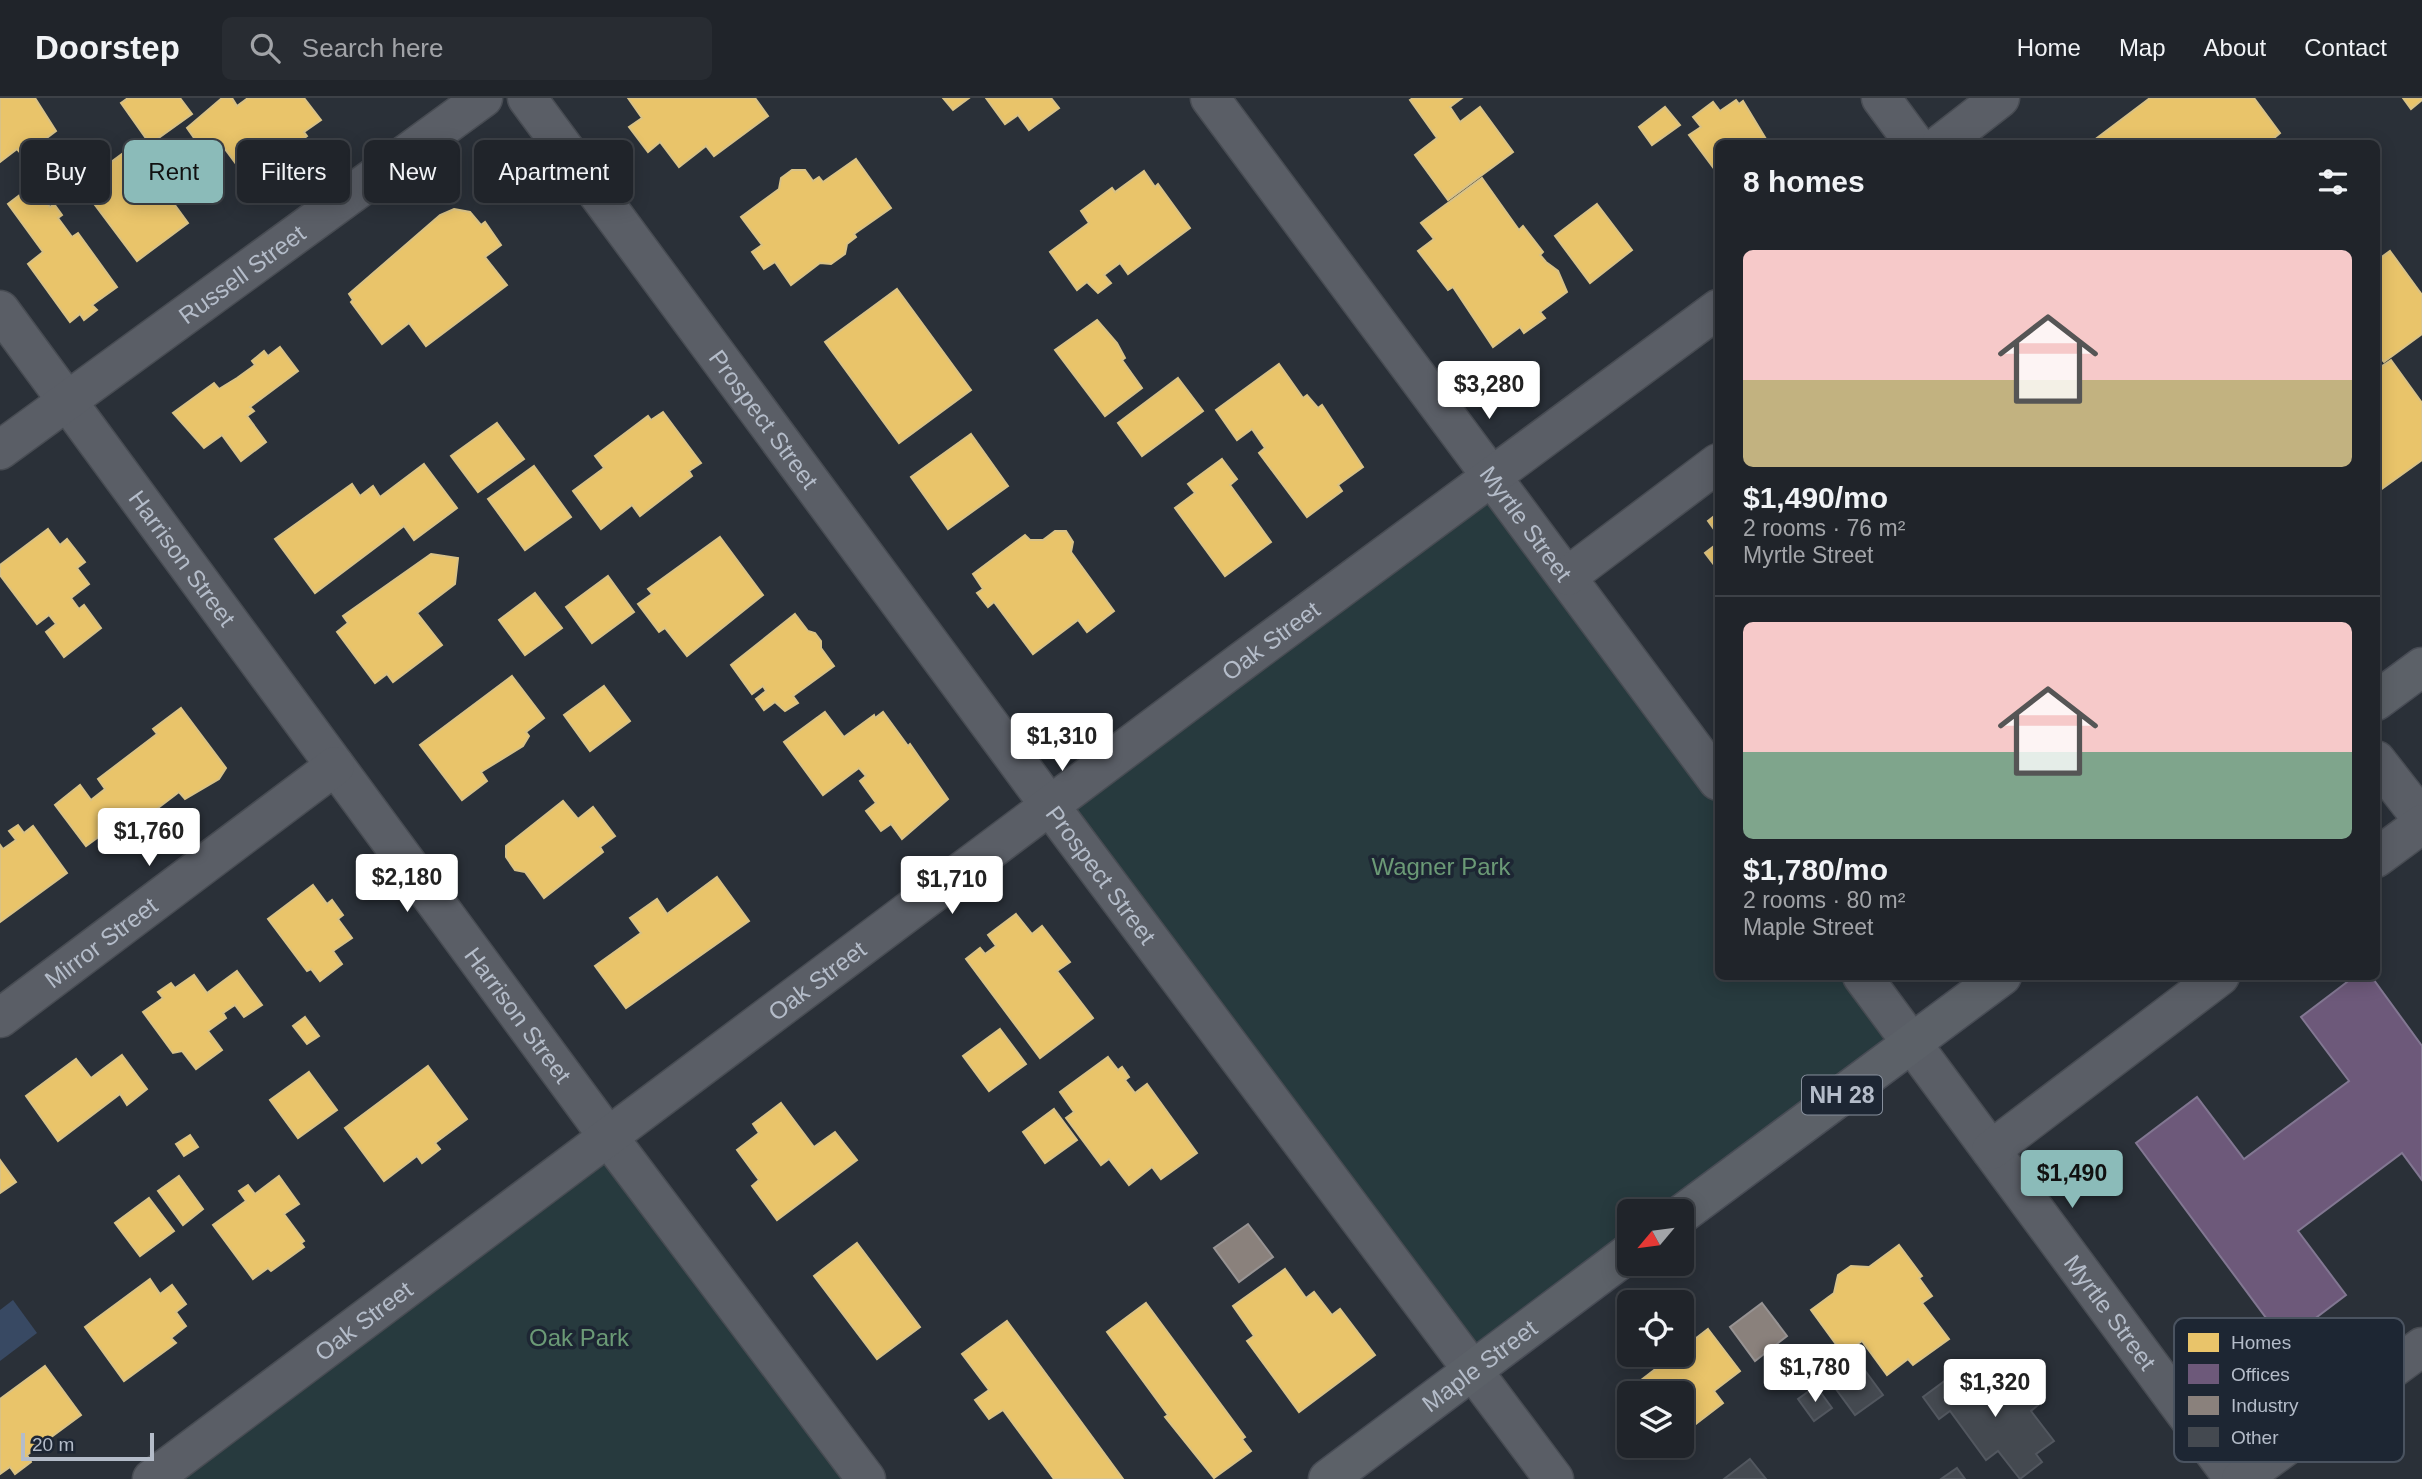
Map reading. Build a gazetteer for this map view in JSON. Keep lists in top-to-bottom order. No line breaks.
{"streets":{"main road":["NH 28","Maple Street"],"street":["Russell Street","Prospect Street","Myrtle Street","Harrison Street","Oak Street","Mirror Street"]},"crossings":[["Russell Street","Harrison Street"],["Prospect Street","Oak Street"],["Prospect Street","Maple Street"],["Myrtle Street","Oak Street"],["Myrtle Street","NH 28"],["Harrison Street","Oak Street"],["Harrison Street","Mirror Street"]],"parks":["Wagner Park","Oak Park"],"legend":["Homes","Offices","Industry","Other"],"scale_bar":"20 m","north":"bottom left","page":{"header":"Doorstep","search":"Search here","nav":["Home","Map","About","Contact"],"chip":["Buy","Rent","Filters","New","Apartment"],"heading":"8 homes","list":[{"name":"$1,490/mo","note":"2 rooms · 76 m² · Myrtle Street"},{"name":"$1,780/mo","note":"2 rooms · 80 m² · Maple Street"}],"price":["$3,280","$1,310","$1,760","$2,180","$1,710","$1,490","$1,780","$1,320"],"scale":"20 m"}}
